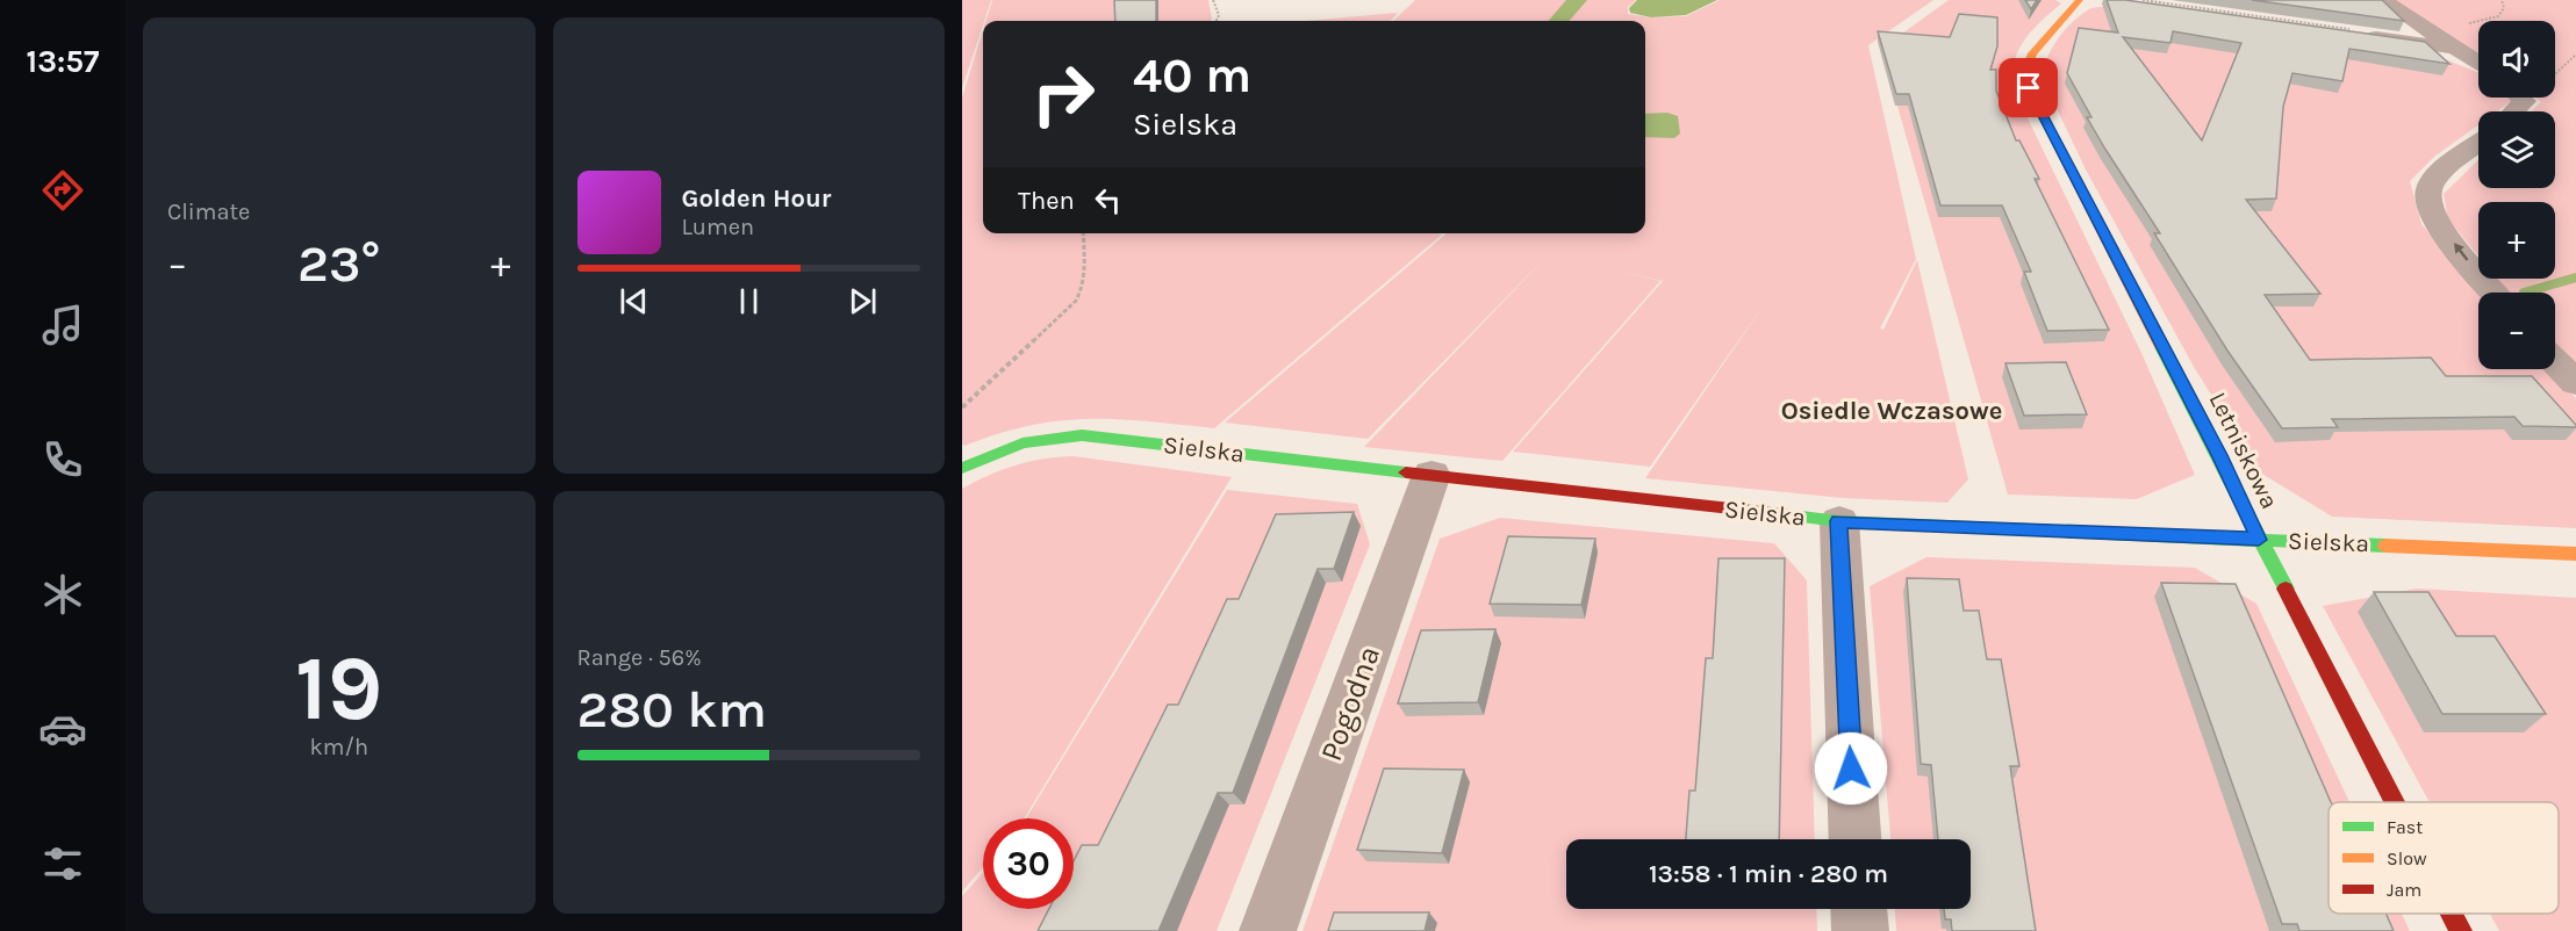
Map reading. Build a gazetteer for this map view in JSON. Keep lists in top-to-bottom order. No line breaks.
{"streets":{"street":["Sielska","Letniskowa","Pogodna"]},"crossings":[["Sielska","Letniskowa"],["Sielska","Pogodna"]],"districts":["Osiedle Wczasowe"],"legend":["Fast","Slow","Jam"],"page":{"tabs":"13:57","tile":["Climate",["19","km/h"],["Range · 56%","280 km"]],"map_buttons":["+","−"],"turn":["40 m","Sielska"],"then":"Then","song":["Golden Hour","Lumen"],"heat":["−","23°","+"],"limit":"30","trip":"13:58 · 1 min · 280 m"}}
